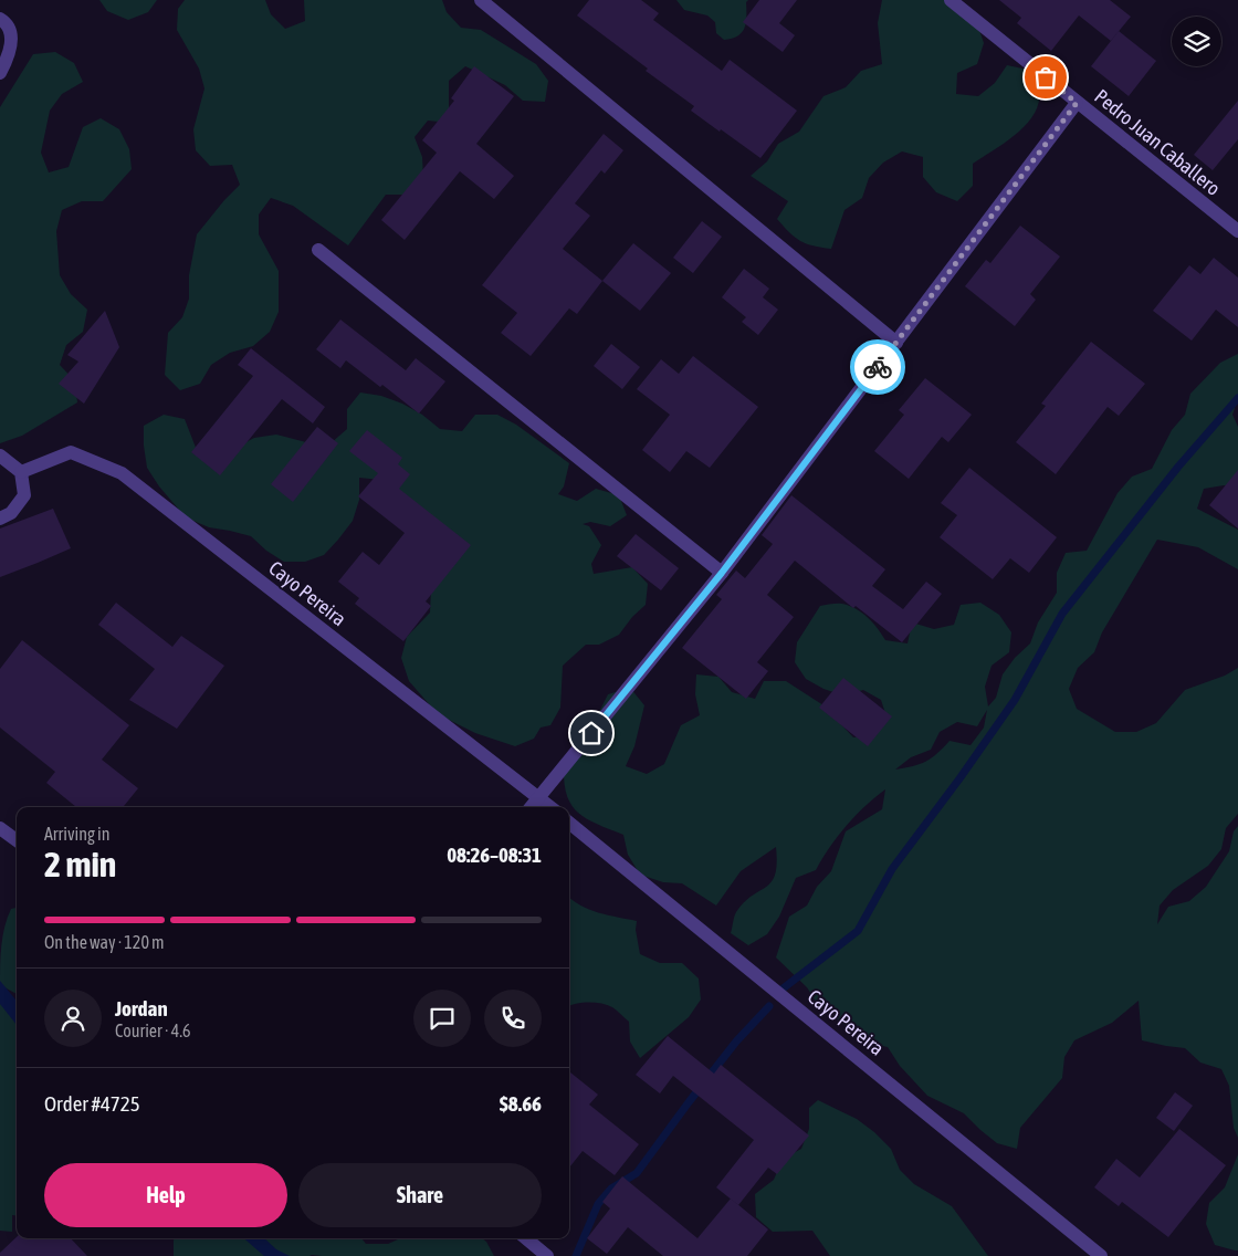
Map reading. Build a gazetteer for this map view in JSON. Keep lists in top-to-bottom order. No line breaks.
{"streets":{"street":["Pedro Juan Caballero","Cayo Pereira"]},"page":{"heading":["2 min","Arriving in","08:26–08:31"],"panel":["Jordan","Courier · 4.6","Order #4725","$8.66"],"bar":"On the way · 120 m","buttons":["Help","Share"]}}
